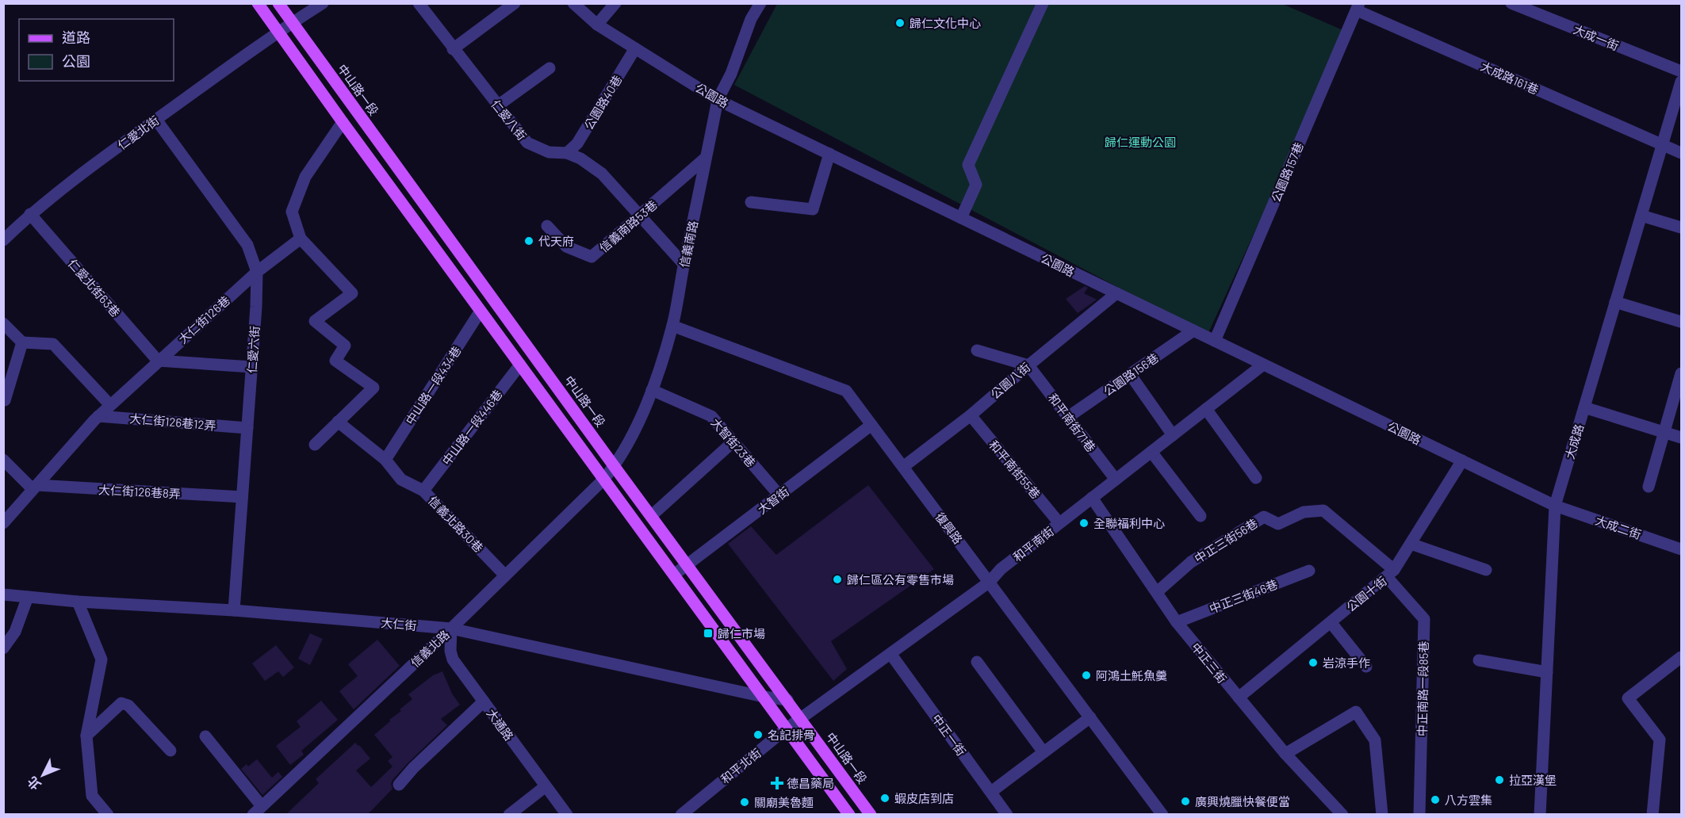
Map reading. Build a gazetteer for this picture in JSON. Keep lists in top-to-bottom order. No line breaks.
{"streets":{"main road":["中山路一段"],"street":["大成一街","大成路161巷","公園路","公園路40巷","仁愛八街","仁愛北街","公園路157巷","信義南路53巷","信義南路","仁愛北街63巷","大仁街126巷","仁愛六街","公園路156巷","公園八街","中山路一段434巷","大仁街126巷12弄","和平南街71巷","中山路一段446巷","大成路","大智街23巷","和平南街55巷","大仁街126巷8弄","大智街","信義北路30巷","大成二街","復興路","中正三街56巷","和平南街","公園十街","中正三街46巷","大仁街","信義北路","中正三街","中正南路一段85巷","大通路","中正一街","和平北街"]},"crossings":[["大成路161巷","公園路157巷"],["大成路161巷","大成路"],["中山路一段","仁愛北街"],["中山路一段","信義南路"],["中山路一段","大智街"],["中山路一段","和平南街"],["中山路一段","大仁街"],["中山路一段","和平北街"],["公園路","公園路40巷"],["公園路","公園路157巷"],["公園路","信義南路"],["公園路","公園路156巷"],["公園路","公園八街"],["公園路","大成路"],["公園路","大成二街"],["公園路","和平南街"],["公園路","公園十街"],["公園路40巷","仁愛八街"],["仁愛八街","信義南路53巷"],["仁愛八街","信義南路"],["仁愛北街","仁愛北街63巷"],["仁愛北街","仁愛六街"],["信義南路53巷","信義南路"],["信義南路","大智街23巷"],["信義南路","復興路"],["信義南路","信義北路"],["仁愛北街63巷","大仁街126巷"],["大仁街126巷","仁愛六街"],["大仁街126巷","大仁街126巷12弄"],["大仁街126巷","大仁街126巷8弄"],["仁愛六街","大仁街126巷12弄"],["仁愛六街","大仁街126巷8弄"],["仁愛六街","大仁街"],["公園路156巷","和平南街71巷"],["公園八街","和平南街71巷"],["公園八街","和平南街55巷"],["公園八街","復興路"],["中山路一段434巷","信義北路30巷"],["和平南街71巷","和平南街"],["中山路一段446巷","信義北路30巷"],["大成路","大成二街"],["大智街23巷","大智街"],["和平南街55巷","和平南街"],["大智街","復興路"],["信義北路30巷","信義北路"],["復興路","和平南街"],["中正三街56巷","公園十街"],["中正三街56巷","中正三街"],["中正三街56巷","中正南路一段85巷"],["和平南街","中正三街"],["和平南街","中正一街"],["和平南街","和平北街"],["公園十街","中正三街"],["公園十街","中正南路一段85巷"],["中正三街46巷","中正三街"],["大仁街","信義北路"],["大仁街","大通路"],["信義北路","大通路"]],"parks":["歸仁運動公園"],"places":{"other":["歸仁文化中心","代天府","全聯福利中心","歸仁區公有零售市場","岩涼手作","阿鴻土魠魚羹","名記排骨","拉亞漢堡","蝦皮店到店","八方雲集","廣興燒臘快餐便當","關廟美魯麵"],"transit":["歸仁市場"],"health":["德昌藥局"]},"legend":["道路","公園"],"north":"bottom left"}
